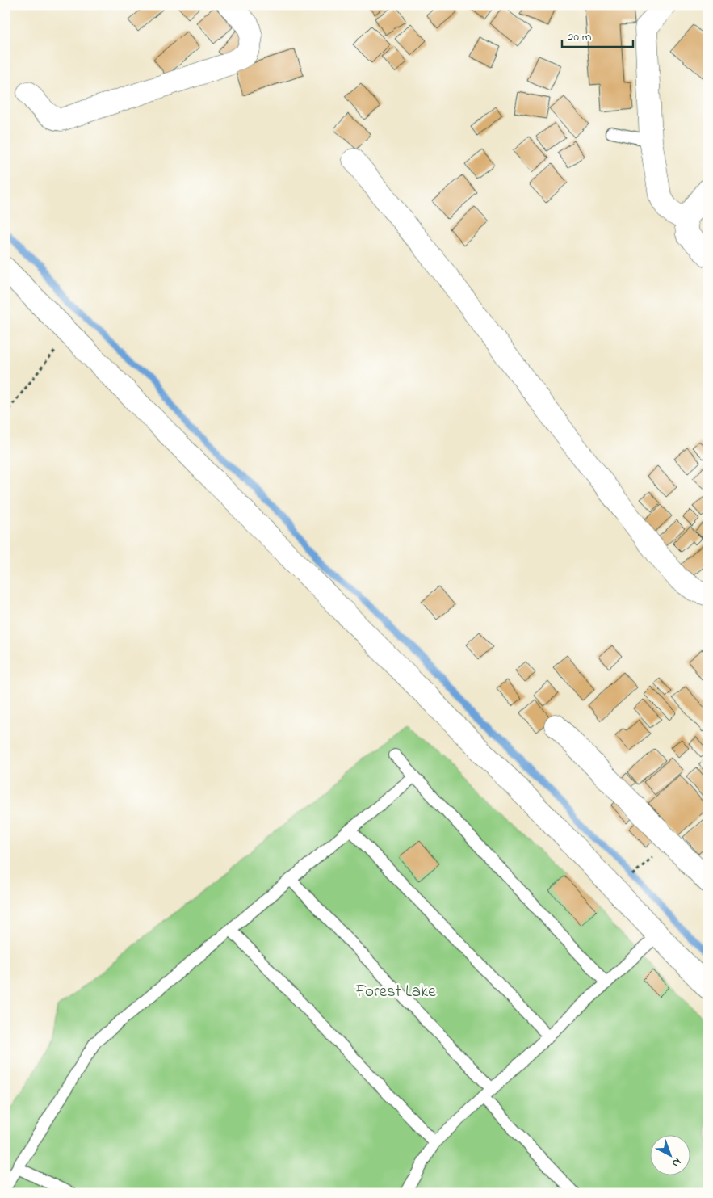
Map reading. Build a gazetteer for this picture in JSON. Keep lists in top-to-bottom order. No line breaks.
{"parks":["Forest Lake"],"scale_bar":"20 m","north":"bottom right"}
